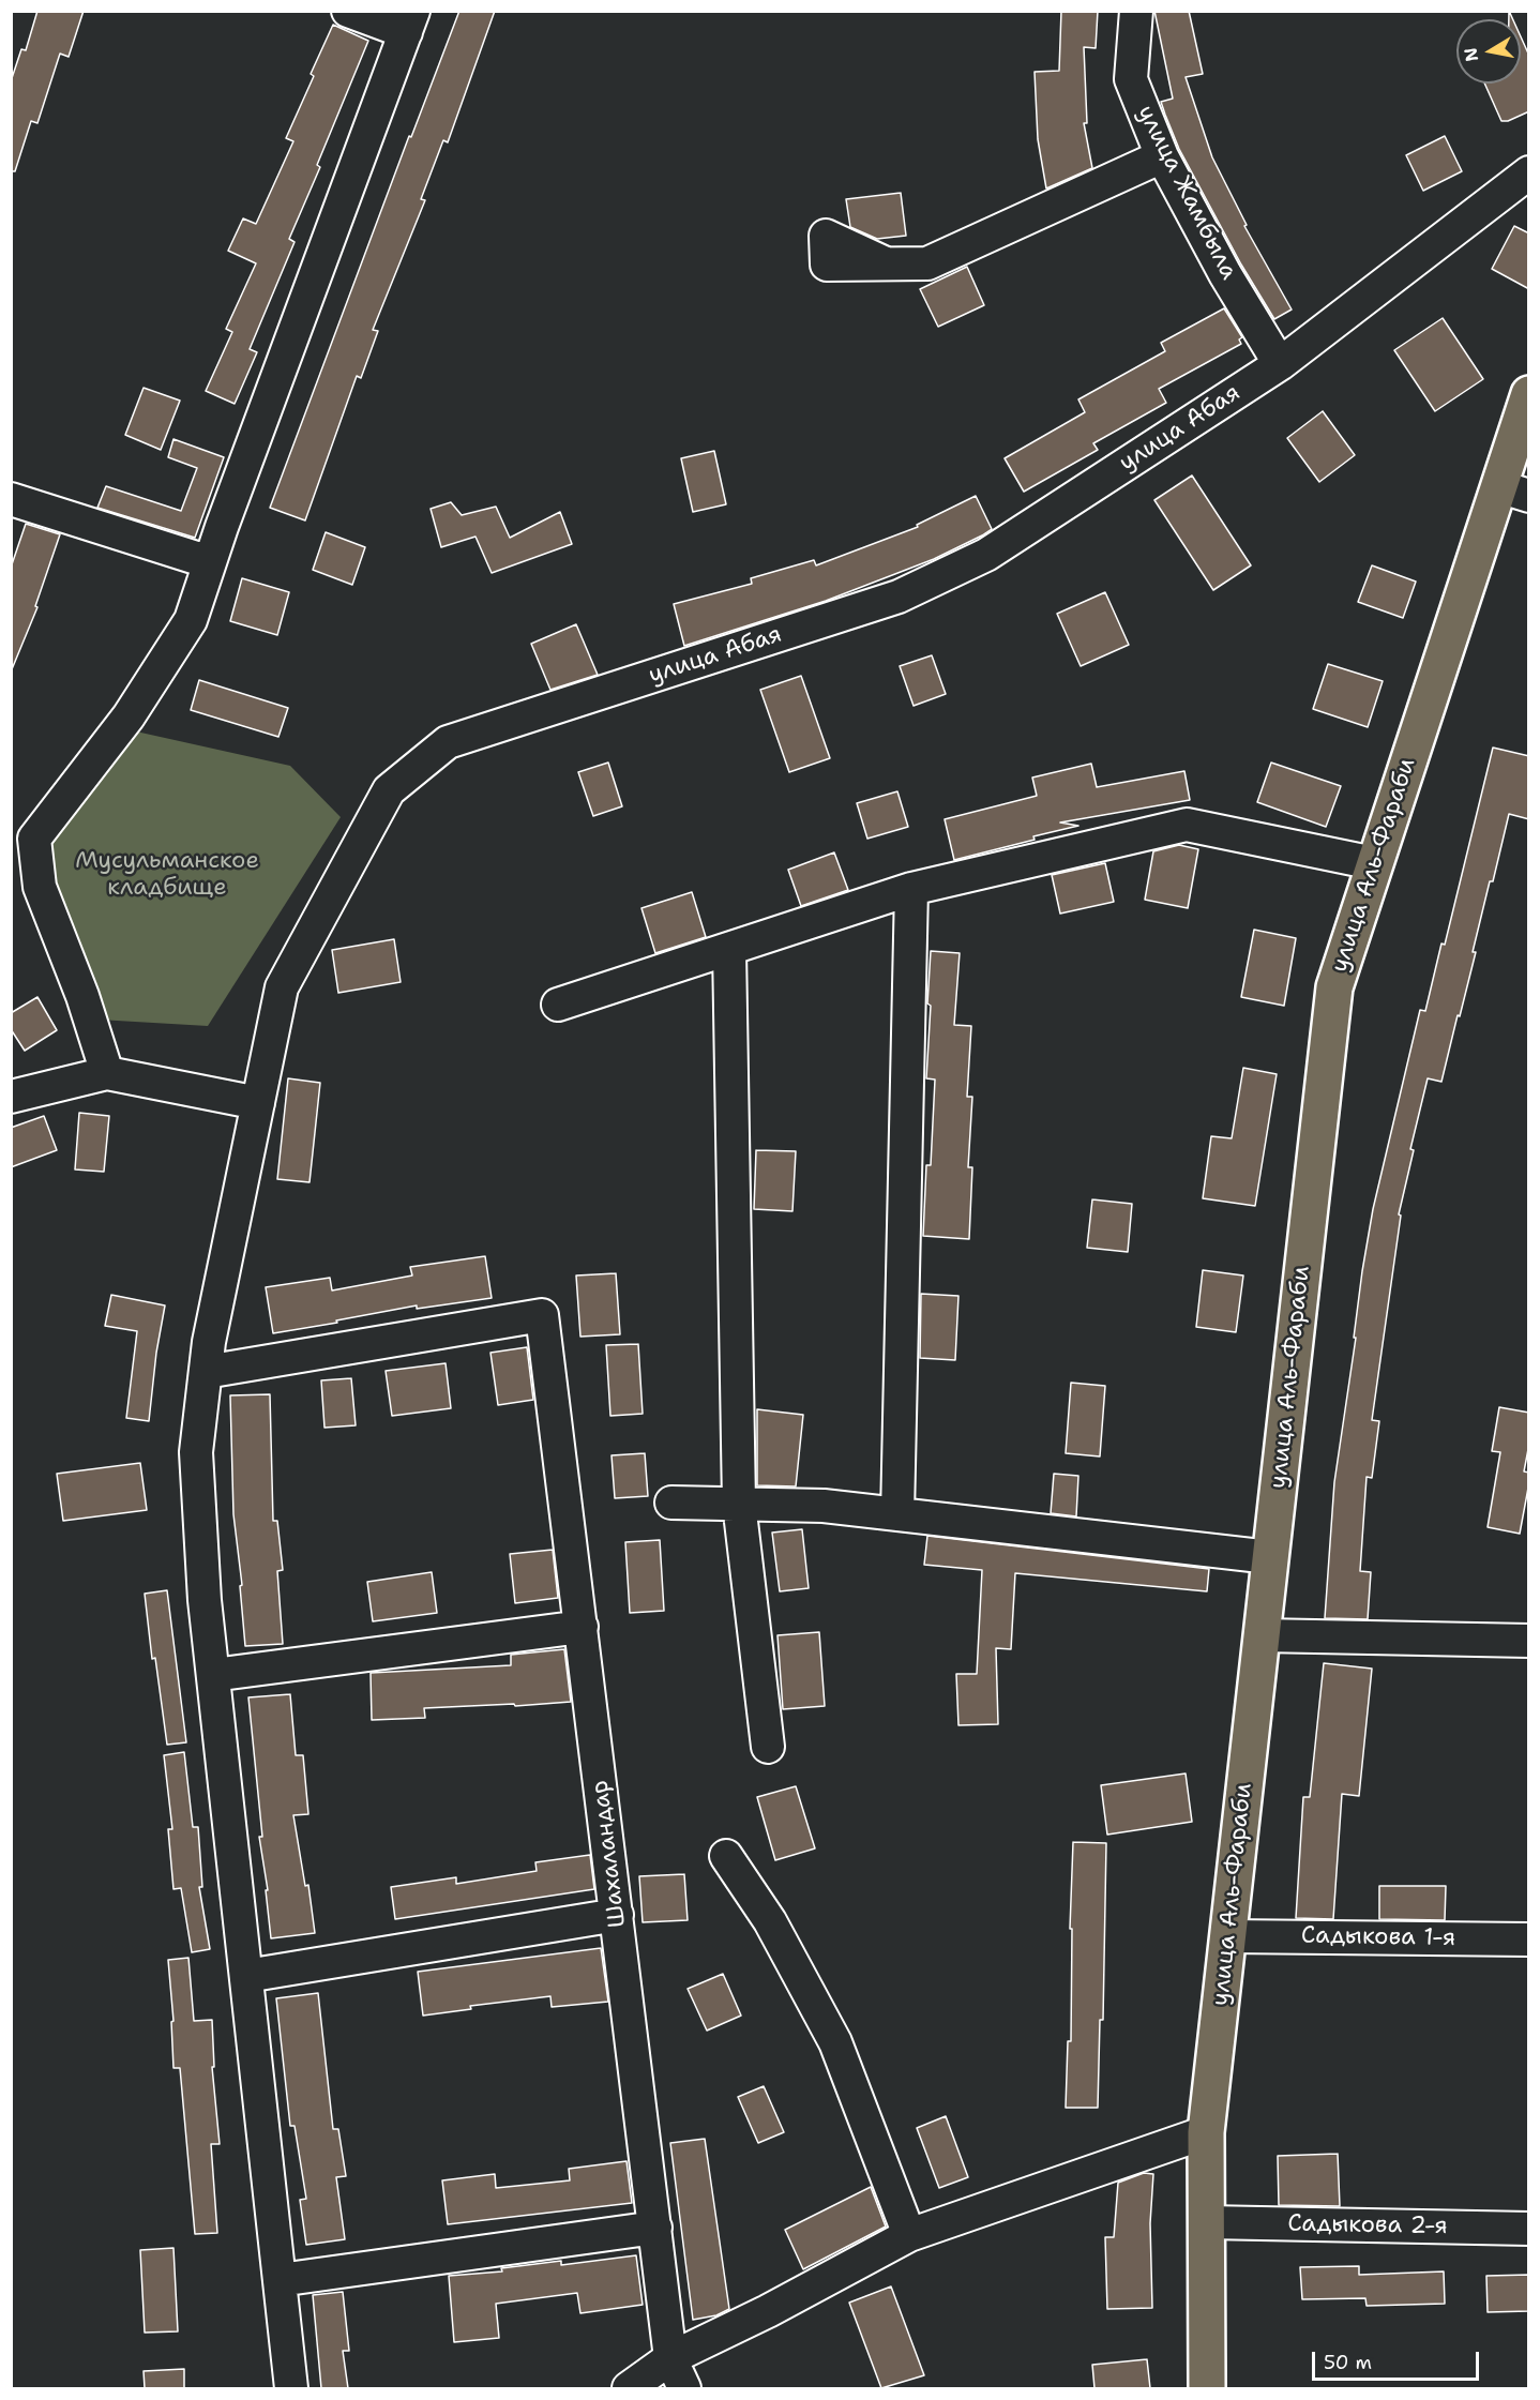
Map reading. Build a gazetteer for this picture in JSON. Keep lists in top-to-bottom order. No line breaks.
{"streets":{"main road":["улица Аль-Фараби"],"street":["улица Жамбыла","улица Абая","Шахаландар","Садыкова 1-я","Садыкова 2-я"]},"crossings":[["улица Жамбыла","улица Абая"],["улица Абая","Шахаландар"],["улица Аль-Фараби","Садыкова 1-я"],["улица Аль-Фараби","Садыкова 2-я"]],"parks":["Мусульманское кладбище"],"scale_bar":"50 m","north":"left"}
